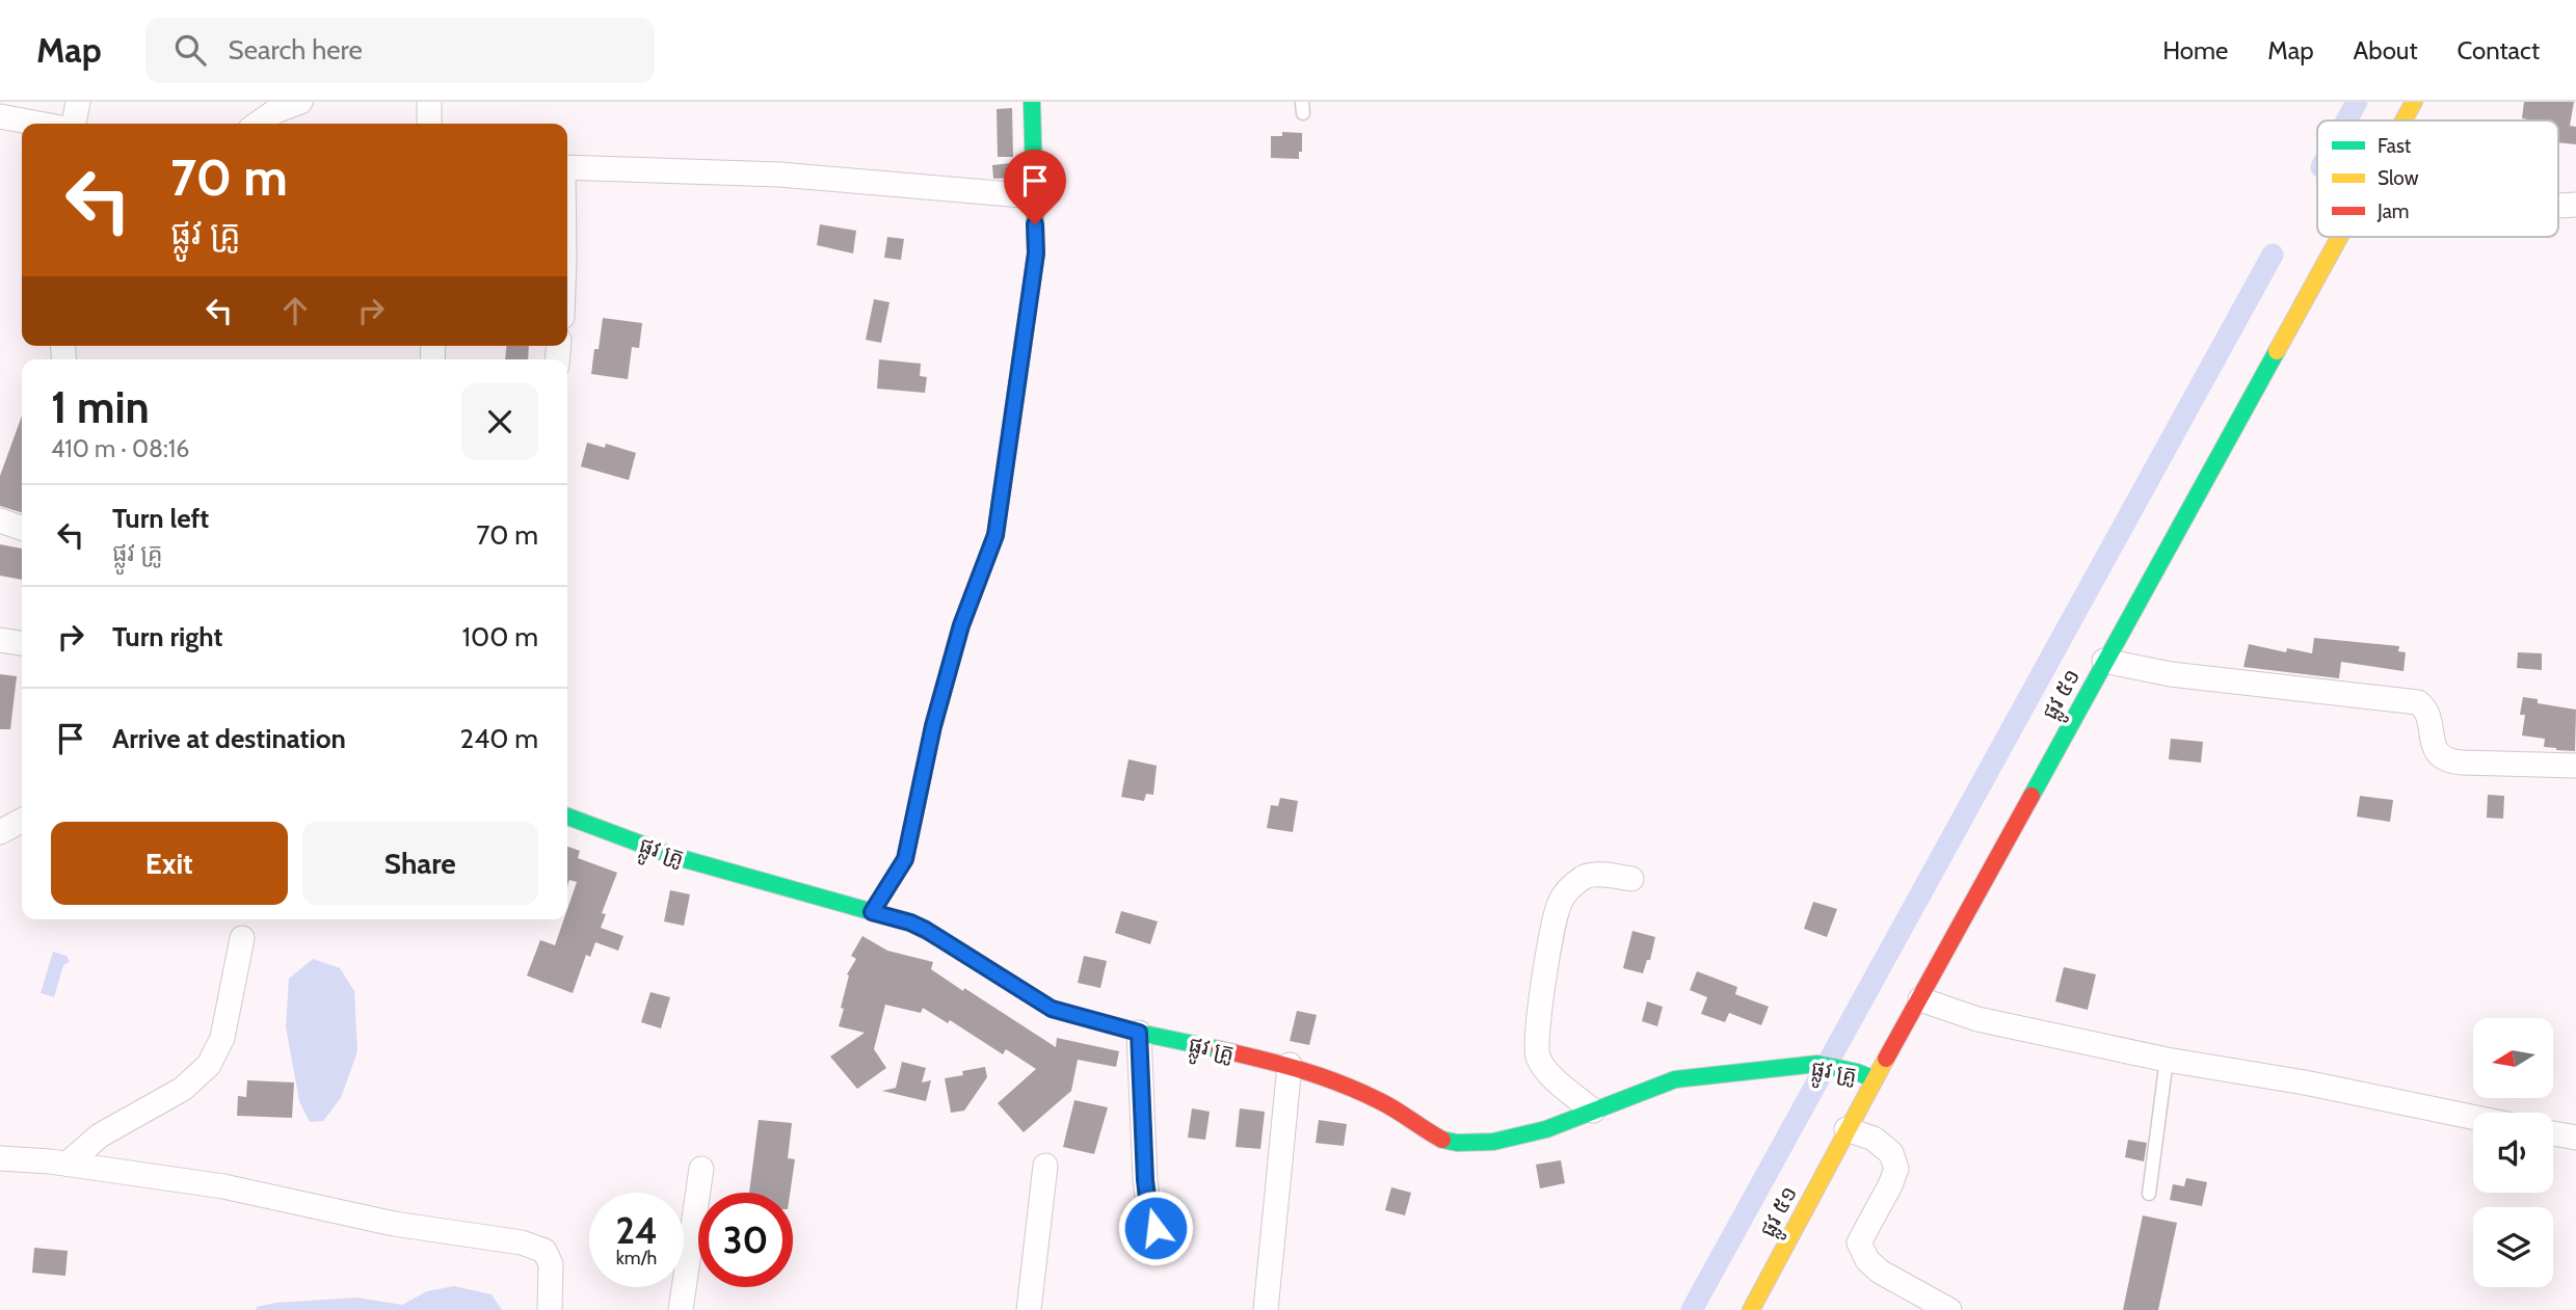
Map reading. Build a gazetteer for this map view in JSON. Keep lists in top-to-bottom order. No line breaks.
{"streets":{"street":["ផ្លូវ ៥១","ផ្លូវ គ្រូ"]},"crossings":[["ផ្លូវ ៥១","ផ្លូវ គ្រូ"]],"legend":["Fast","Slow","Jam"],"north":"left","page":{"header":"Map","search":"Search here","nav":["Home","Map","About","Contact"],"turn":["70 m","ផ្លូវ គ្រូ"],"heading":["1 min","410 m · 08:16"],"list":[{"name":"Turn left","note":"ផ្លូវ គ្រូ","value":"70 m"},{"name":"Turn right","value":"100 m"},{"name":"Arrive at destination","value":"240 m"}],"buttons":["Exit","Share"],"speed":"24 km/h","limit":"30"}}
